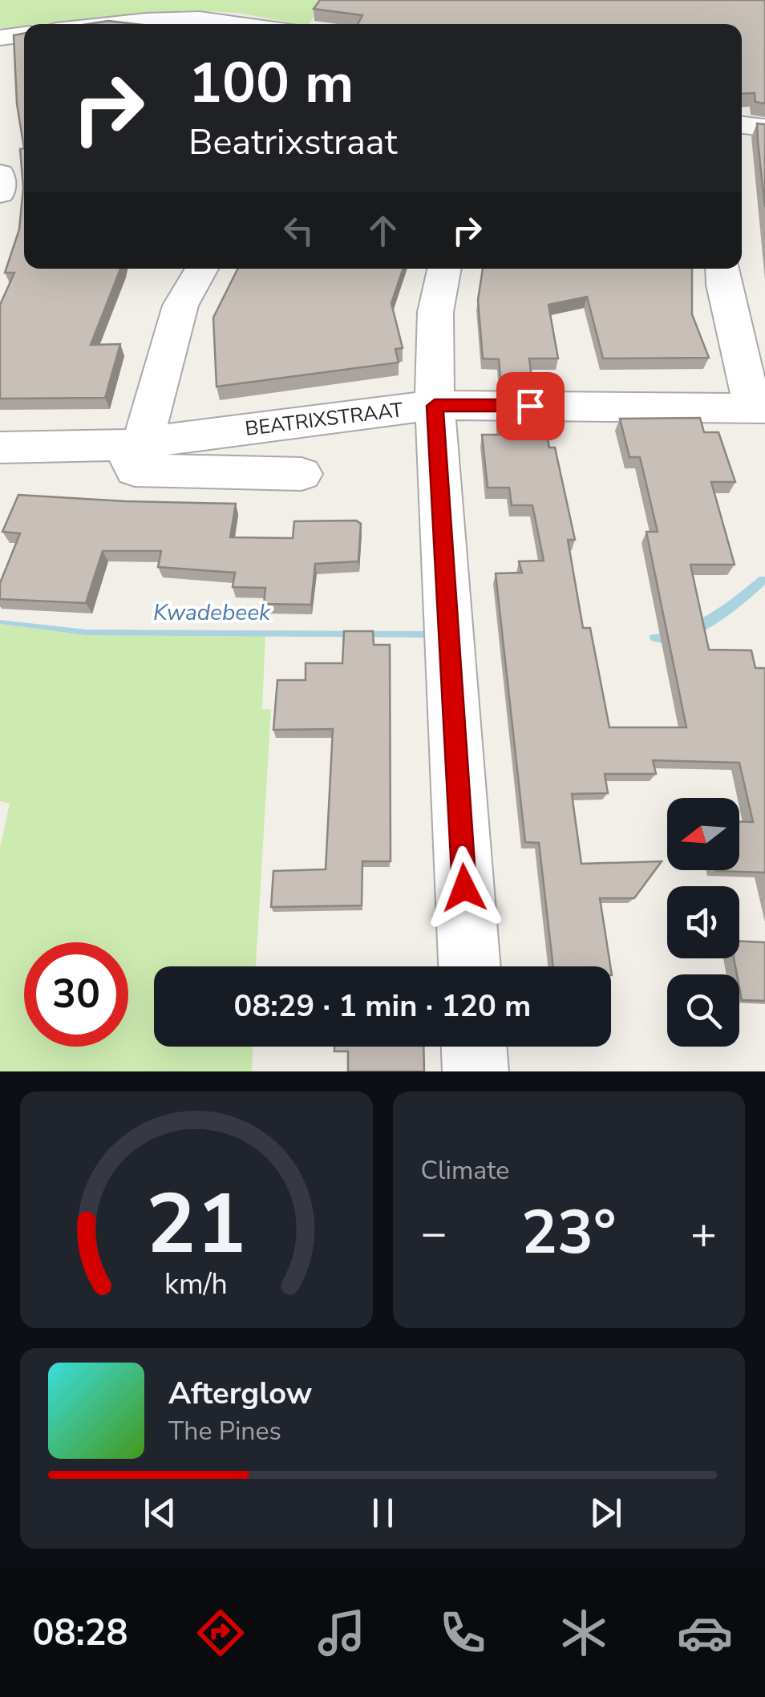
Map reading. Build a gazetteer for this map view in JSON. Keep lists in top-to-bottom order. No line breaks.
{"streets":{"street":["BEATRIXSTRAAT"]},"water":["Kwadebeek"],"north":"left","page":{"turn":["100 m","Beatrixstraat"],"limit":"30","trip":"08:29 · 1 min · 120 m","tile":"Climate","heat":["−","23°","+"],"song":["Afterglow","The Pines"],"tabs":"08:28","gauge":["21","km/h"]}}
